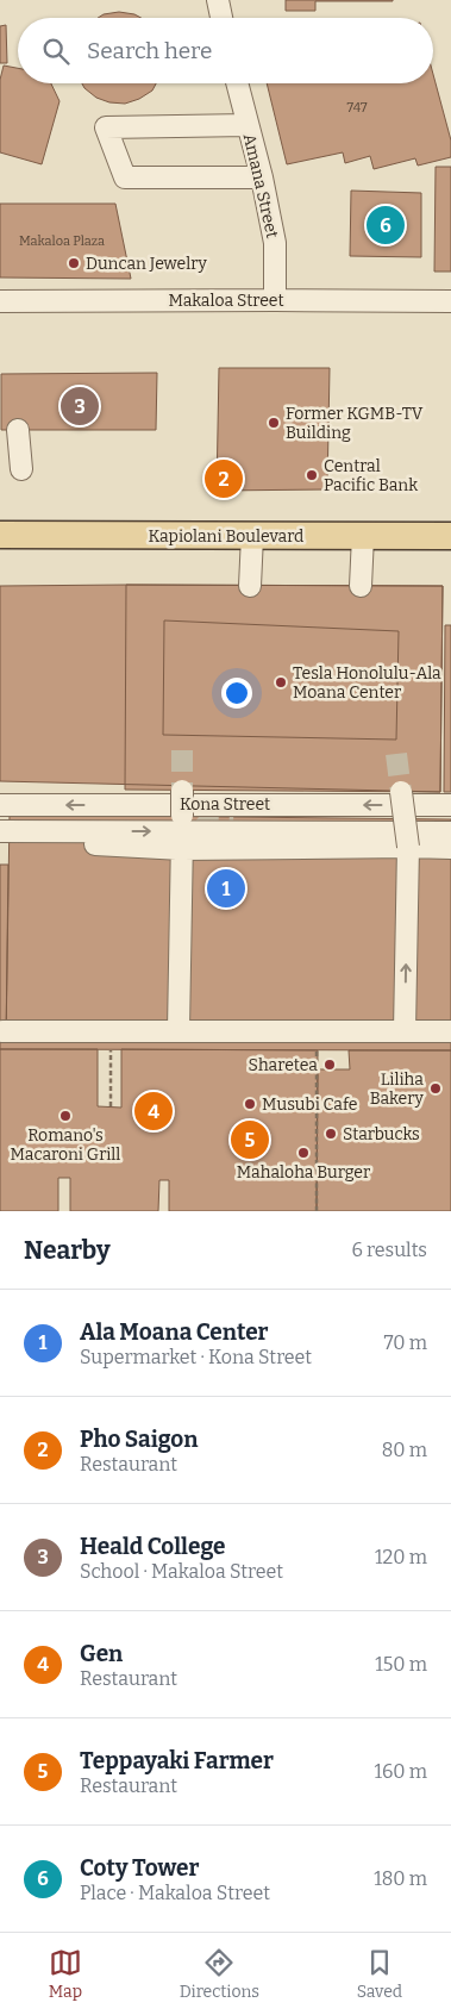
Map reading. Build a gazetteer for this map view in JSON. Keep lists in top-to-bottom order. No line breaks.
{"streets":{"main road":["Kapiolani Boulevard"],"street":["Amana Street","Makaloa Street","Kona Street"]},"crossings":[["Amana Street","Makaloa Street"]],"places":["Duncan Jewelry","Former KGMB-TV Building","Central Pacific Bank","Tesla Honolulu-Ala Moana Center","Sharetea","Liliha Bakery","Musubi Cafe","Romano's Macaroni Grill","Starbucks","Mahaloha Burger"],"house_numbers":["747","Makaloa Plaza"],"page":{"search":"Search here","pins":["6","3","2","1","4","5"],"heading":["Nearby","6 results"],"list":[{"mark":"1","name":"Ala Moana Center","note":"Supermarket · Kona Street","value":"70 m"},{"mark":"2","name":"Pho Saigon","note":"Restaurant","value":"80 m"},{"mark":"3","name":"Heald College","note":"School · Makaloa Street","value":"120 m"},{"mark":"4","name":"Gen","note":"Restaurant","value":"150 m"},{"mark":"5","name":"Teppayaki Farmer","note":"Restaurant","value":"160 m"},{"mark":"6","name":"Coty Tower","note":"Place · Makaloa Street","value":"180 m"}],"nav":["Map","Directions","Saved"]}}
